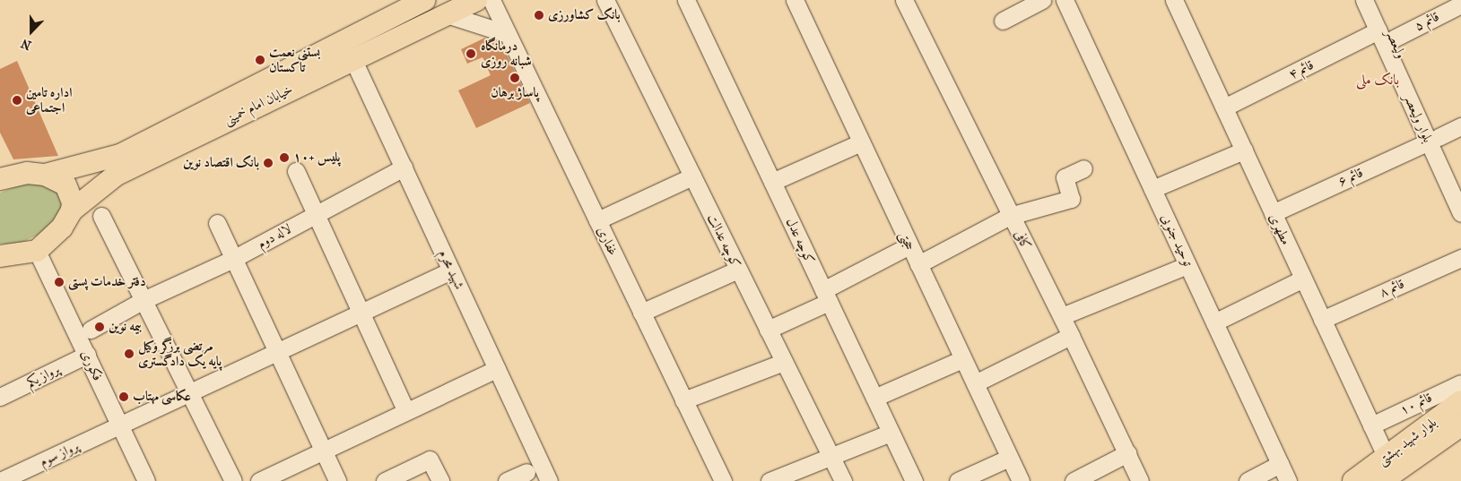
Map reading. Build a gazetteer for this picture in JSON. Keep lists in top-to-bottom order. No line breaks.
{"streets":{"main road":["خیابان امام خمینی","بلوار شهید بهشتی"],"street":["قائم ۵","ولیعصر","قائم ۴","بلوار ولیعصر","قائم ۶","مطهری","لاله دوم","کافی","توحید جنوبی","غفاری","کوچه عدالت","کوچه عدل","حجتی","شهید محرم","قائم ۸","فکوری","پرواز یکم","قائم ۱۰","پرواز سوم"]},"crossings":[["قائم ۵","ولیعصر"],["ولیعصر","بلوار ولیعصر"],["ولیعصر","قائم ۶"],["قائم ۴","بلوار ولیعصر"],["قائم ۴","مطهری"],["خیابان امام خمینی","شهید محرم"],["خیابان امام خمینی","فکوری"],["بلوار ولیعصر","قائم ۶"],["قائم ۶","مطهری"],["مطهری","قائم ۸"],["مطهری","قائم ۱۰"],["مطهری","بلوار شهید بهشتی"],["لاله دوم","شهید محرم"],["شهید محرم","پرواز سوم"],["فکوری","پرواز یکم"],["فکوری","پرواز سوم"]],"districts":["بانک ملی"],"places":["بانک کشاورزی","درمانگاه شبانه روزی","بستنی نعمت تاکستان","پاساژ برهان","اداره تامین اجتماعی","پلیس +۱۰","بانک اقتصاد نوین","دفتر خدمات پستی","بیمه نوین","مرتضی برزگر وکیل پایه یک دادگستری","عکاسی مهتاب"],"north":"bottom"}
